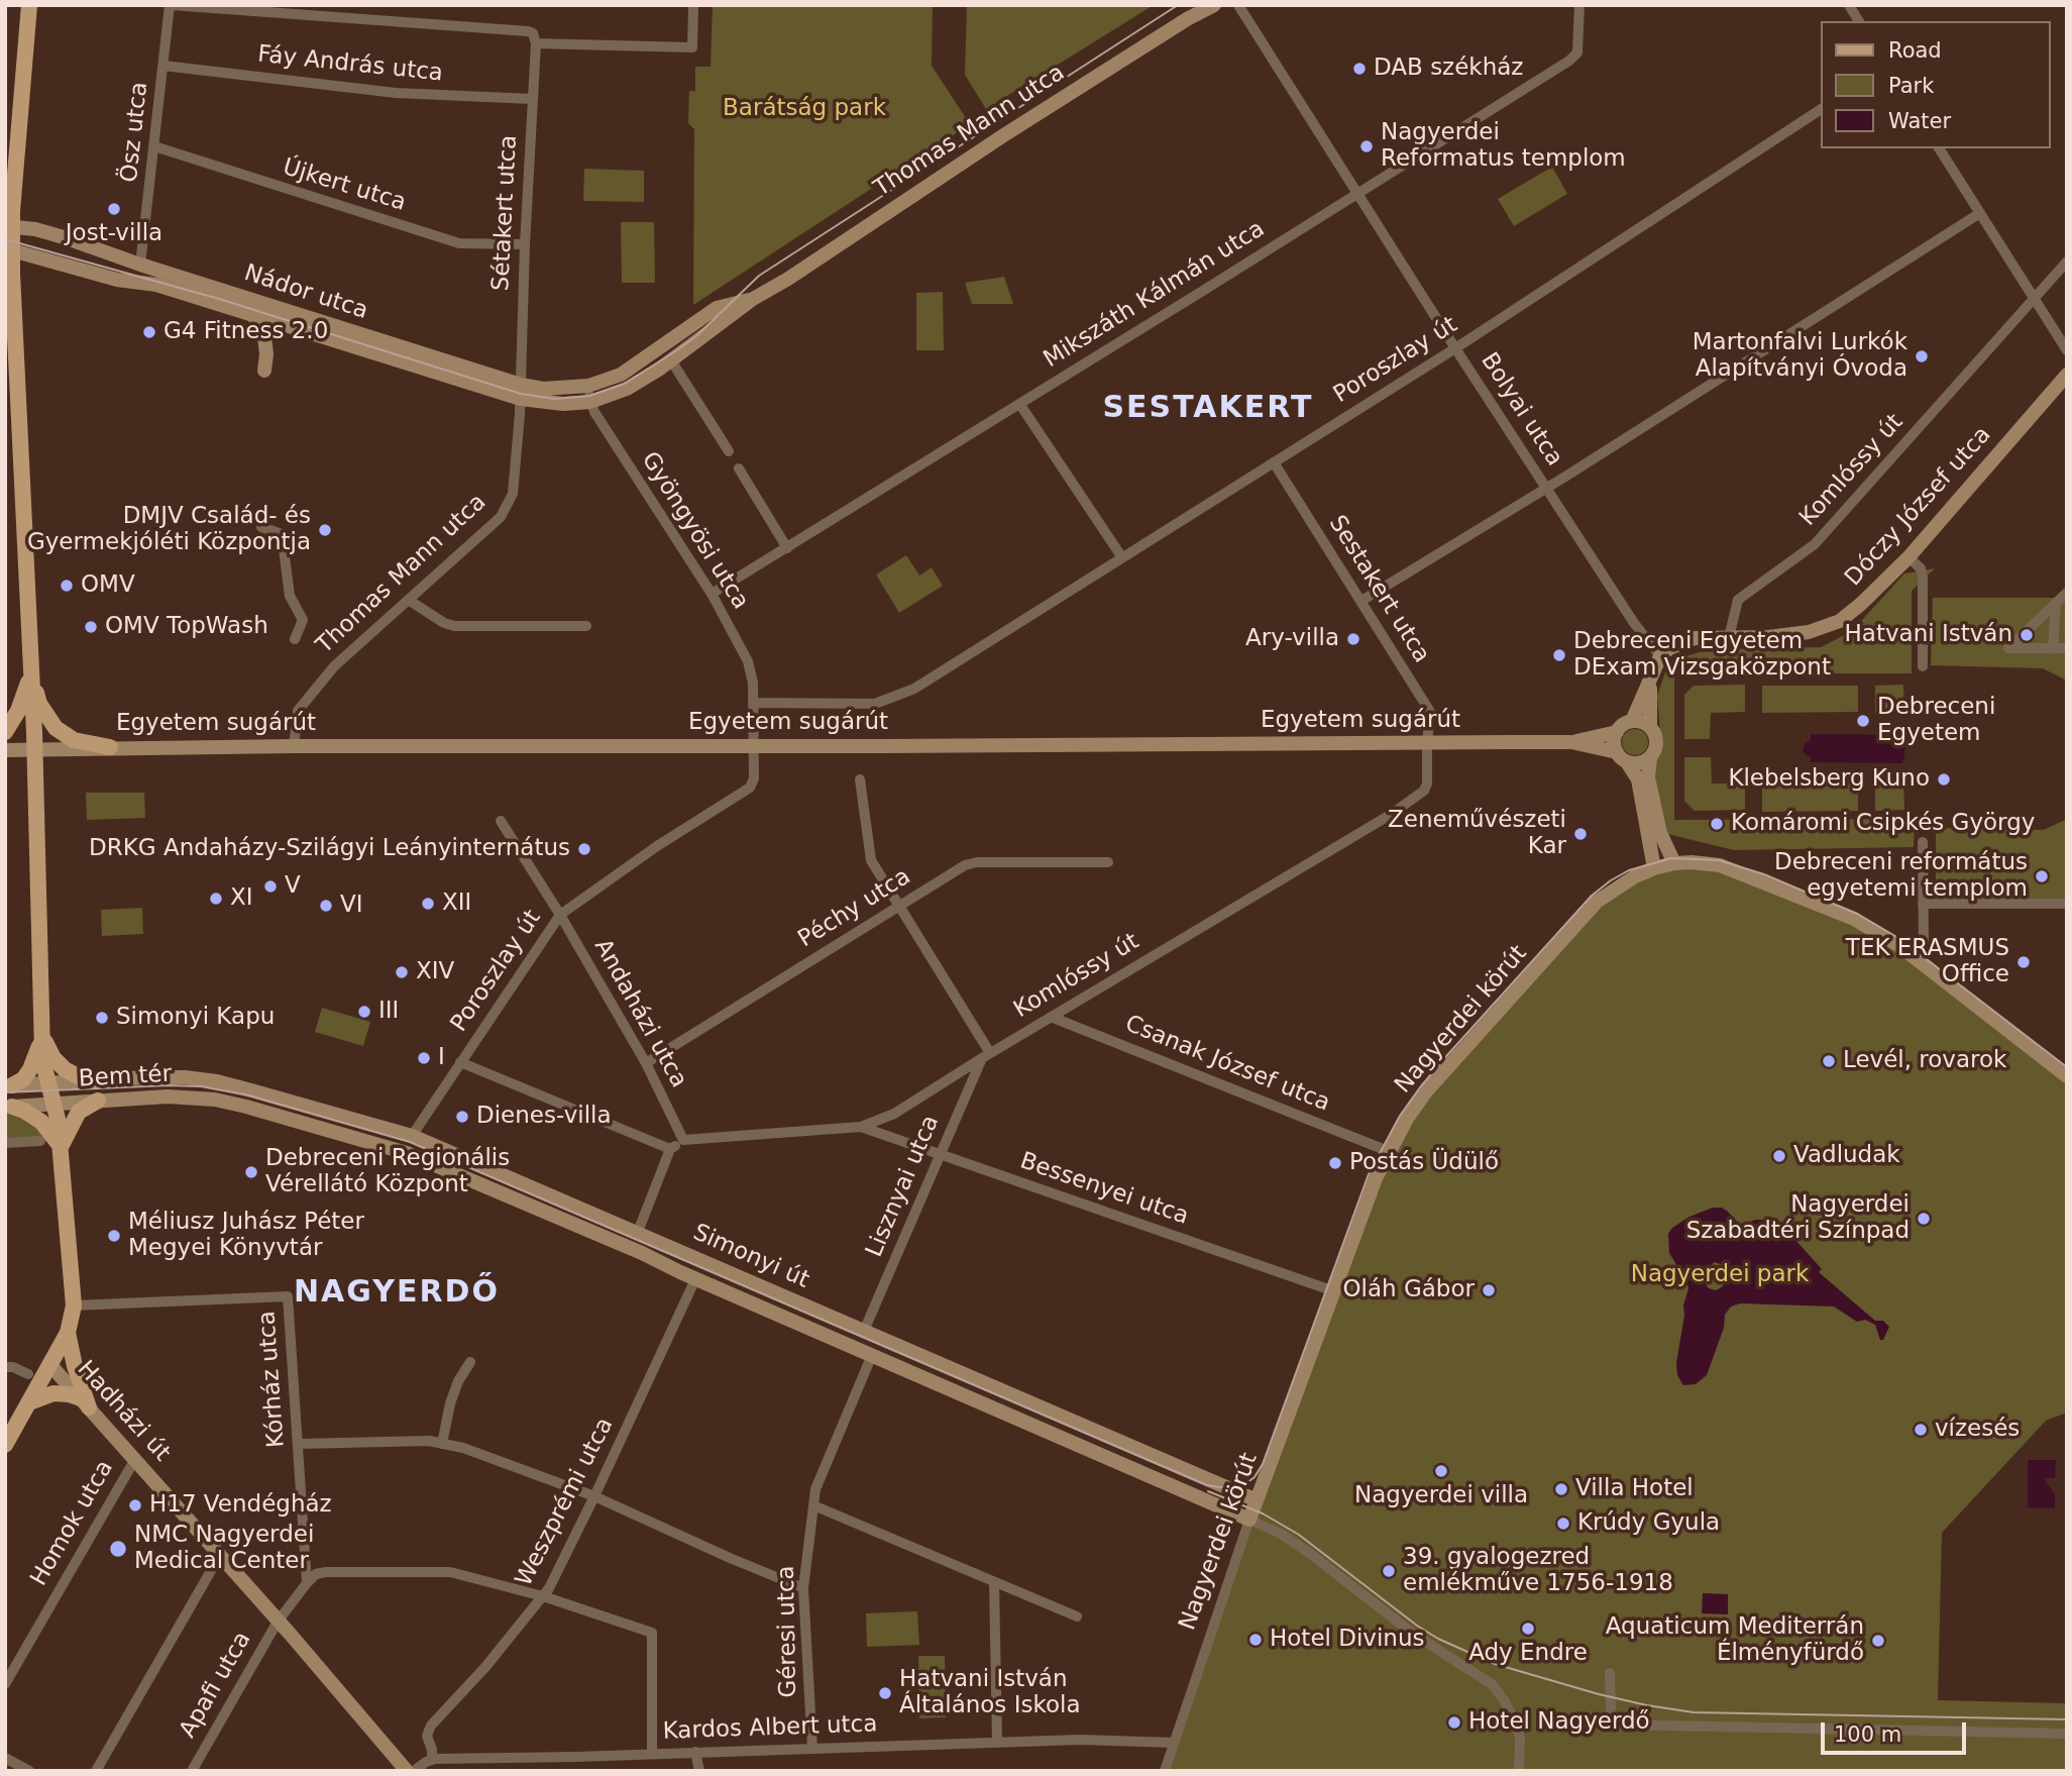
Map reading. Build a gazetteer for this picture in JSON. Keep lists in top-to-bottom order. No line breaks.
{"streets":{"main road":["Hadházi út"],"street":["Fáy András utca","Thomas Mann utca","Ösz utca","Újkert utca","Sétakert utca","Nádor utca","Mikszáth Kálmán utca","Poroszlay út","Bolyai utca","Komlóssy út","Dóczy József utca","Gyöngyösi utca","Sestakert utca","Egyetem sugárút","Péchy utca","Andaházi utca","Nagyerdei körút","Csanak József utca","Bem tér","Lisznyai utca","Bessenyei utca","Simonyi út","Kórház utca","Weszprémi utca","Homok utca","Géresi utca","Apafi utca","Kardos Albert utca"]},"crossings":[["Fáy András utca","Ösz utca"],["Fáy András utca","Sétakert utca"],["Thomas Mann utca","Sétakert utca"],["Thomas Mann utca","Nádor utca"],["Thomas Mann utca","Gyöngyösi utca"],["Thomas Mann utca","Egyetem sugárút"],["Ösz utca","Újkert utca"],["Ösz utca","Nádor utca"],["Újkert utca","Sétakert utca"],["Sétakert utca","Nádor utca"],["Nádor utca","Gyöngyösi utca"],["Mikszáth Kálmán utca","Bolyai utca"],["Mikszáth Kálmán utca","Gyöngyösi utca"],["Poroszlay út","Bolyai utca"],["Poroszlay út","Gyöngyösi utca"],["Poroszlay út","Sestakert utca"],["Poroszlay út","Andaházi utca"],["Poroszlay út","Simonyi út"],["Bolyai utca","Dóczy József utca"],["Komlóssy út","Dóczy József utca"],["Komlóssy út","Sestakert utca"],["Komlóssy út","Egyetem sugárút"],["Komlóssy út","Andaházi utca"],["Komlóssy út","Csanak József utca"],["Komlóssy út","Lisznyai utca"],["Komlóssy út","Bessenyei utca"],["Gyöngyösi utca","Egyetem sugárút"],["Sestakert utca","Egyetem sugárút"],["Egyetem sugárút","Hadházi út"],["Péchy utca","Andaházi utca"],["Nagyerdei körút","Csanak József utca"],["Nagyerdei körút","Bessenyei utca"],["Nagyerdei körút","Simonyi út"],["Nagyerdei körút","Kardos Albert utca"],["Bem tér","Simonyi út"],["Bem tér","Hadházi út"],["Lisznyai utca","Bessenyei utca"],["Lisznyai utca","Simonyi út"],["Simonyi út","Weszprémi utca"],["Simonyi út","Géresi utca"],["Kórház utca","Hadházi út"],["Hadházi út","Homok utca"],["Hadházi út","Apafi utca"],["Weszprémi utca","Kardos Albert utca"],["Géresi utca","Kardos Albert utca"]],"districts":["SESTAKERT","NAGYERDŐ"],"parks":["Barátság park","Nagyerdei park"],"places":["DAB székház","Nagyerdei Reformatus templom","Jost-villa","G4 Fitness 2.0","Martonfalvi Lurkók Alapítványi Óvoda","DMJV Család- és Gyermekjóléti Központja","OMV","OMV TopWash","Hatvani István","Ary-villa","Debreceni Egyetem DExam Vizsgaközpont","Debreceni Egyetem","Klebelsberg Kuno","Komáromi Csipkés György","Zeneművészeti Kar","DRKG Andaházy-Szilágyi Leányinternátus","Debreceni református egyetemi templom","V","XI","XII","VI","TEK ERASMUS Office","XIV","III","Simonyi Kapu","I","Levél, rovarok","Dienes-villa","Vadludak","Postás Üdülő","Debreceni Regionális Vérellátó Központ","Nagyerdei Szabadtéri Színpad","Méliusz Juhász Péter Megyei Könyvtár","Oláh Gábor","vízesés","Nagyerdei villa","Villa Hotel","H17 Vendégház","Krúdy Gyula","NMC Nagyerdei Medical Center","39. gyalogezred emlékműve 1756-1918","Ady Endre","Hotel Divinus","Aquaticum Mediterrán Élményfürdő","Hatvani István Általános Iskola","Hotel Nagyerdő"],"legend":["Road","Park","Water"],"scale_bar":"100 m"}
